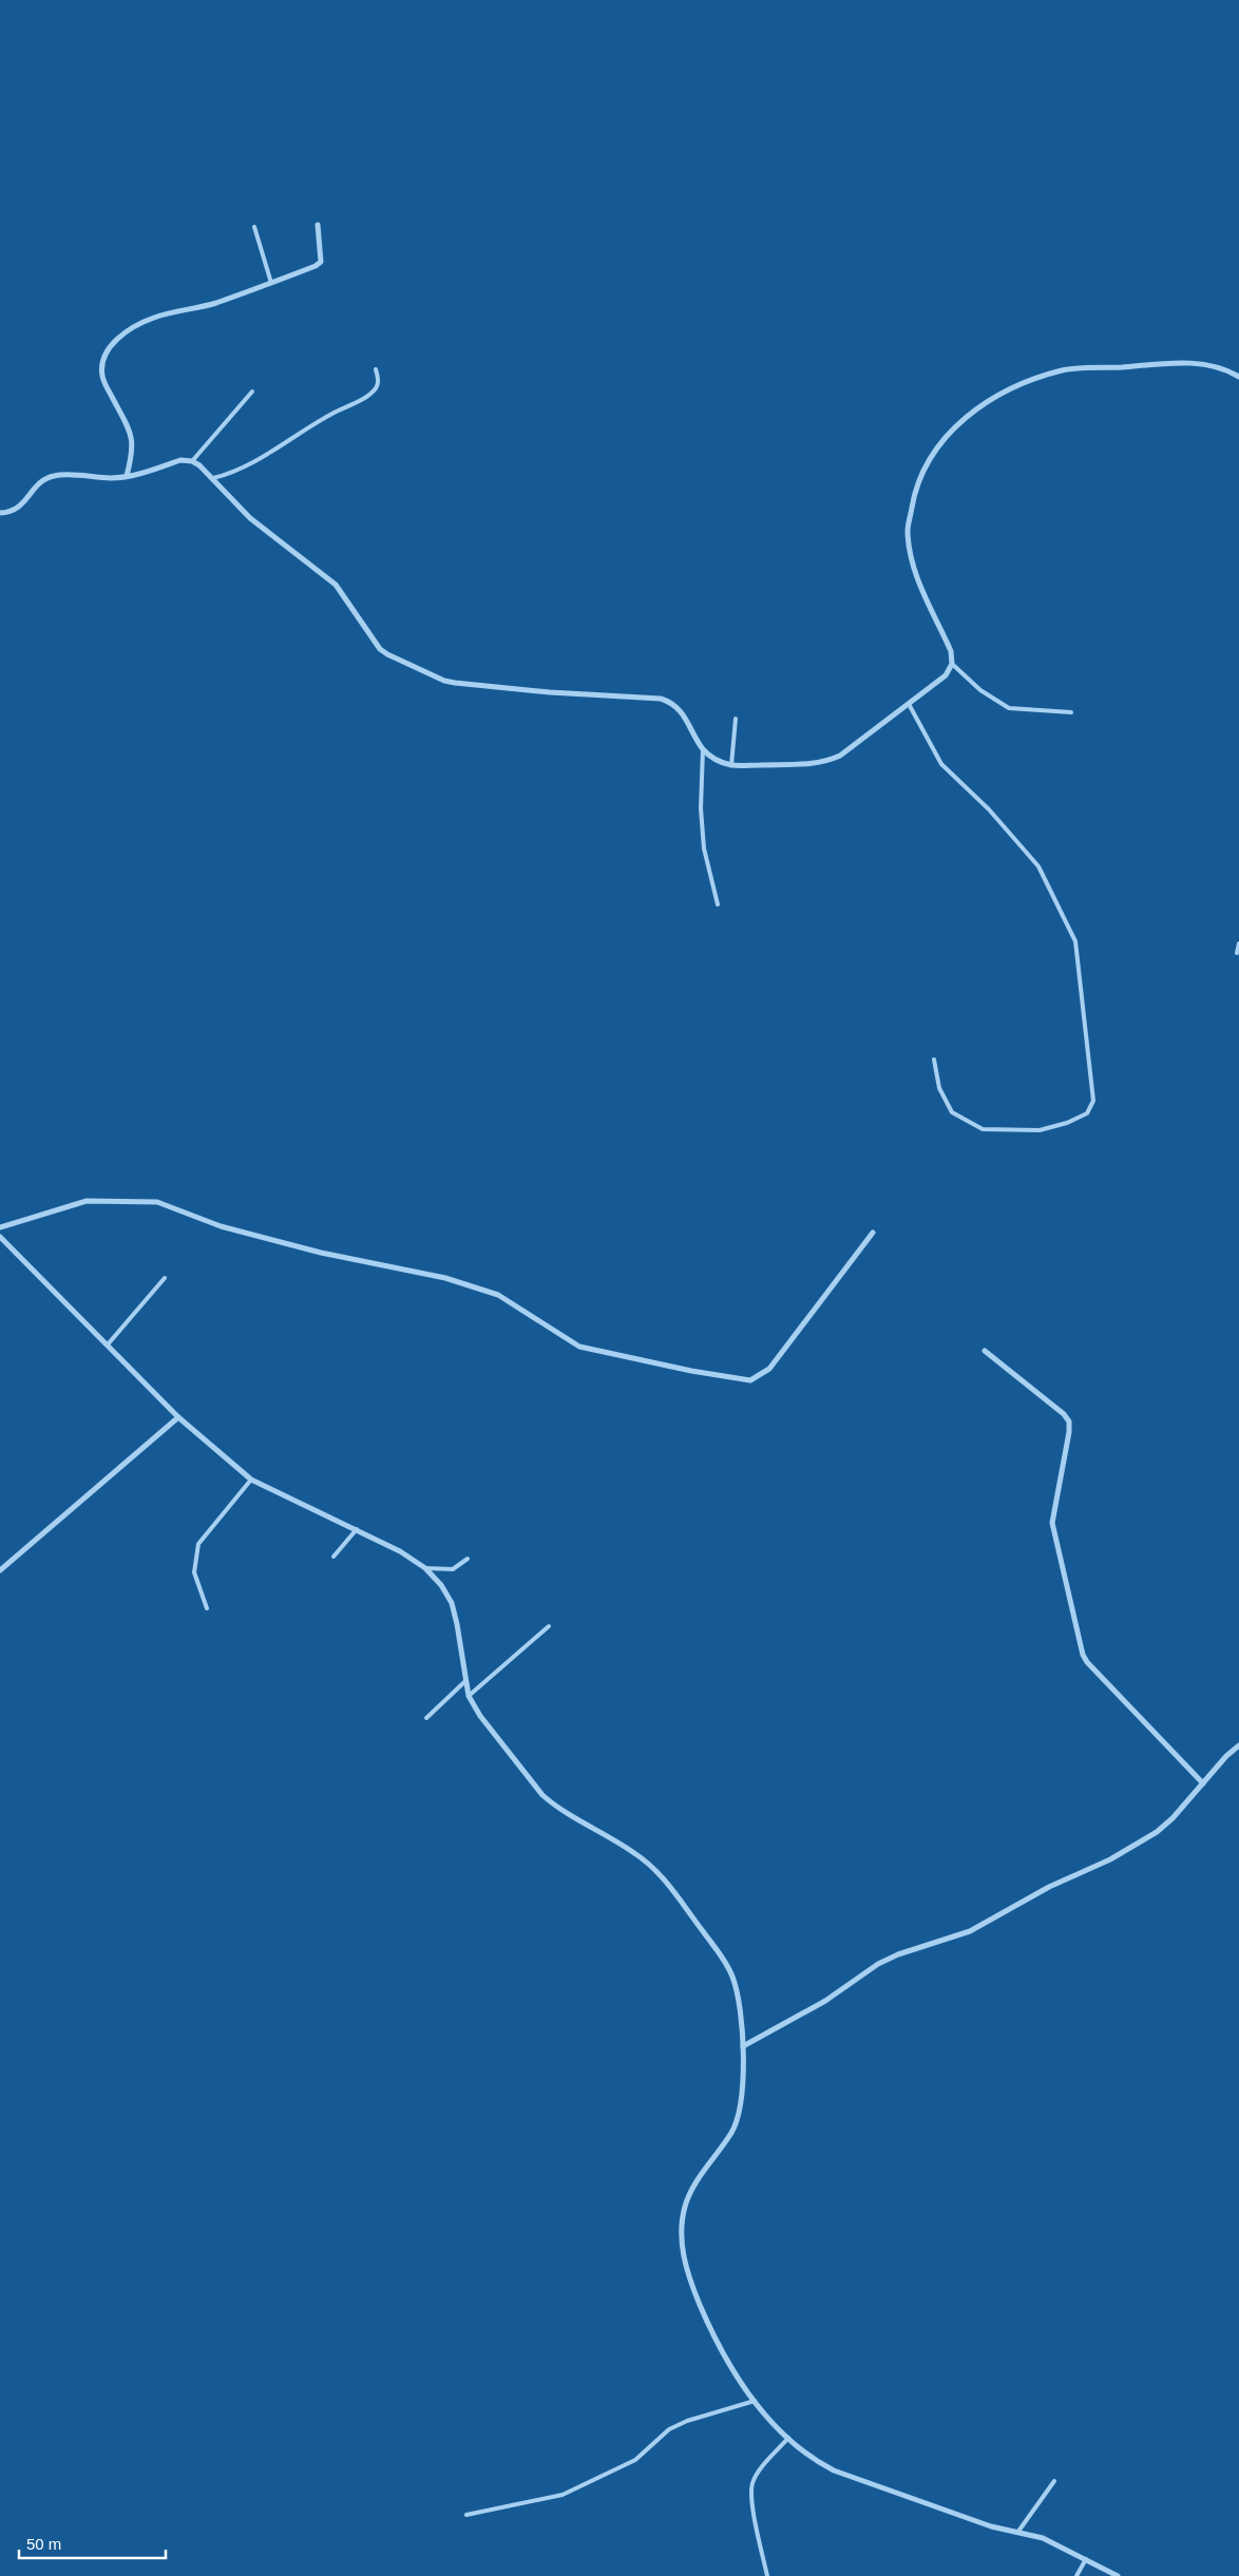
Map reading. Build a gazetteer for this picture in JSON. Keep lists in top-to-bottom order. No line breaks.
{"scale_bar":"50 m"}
